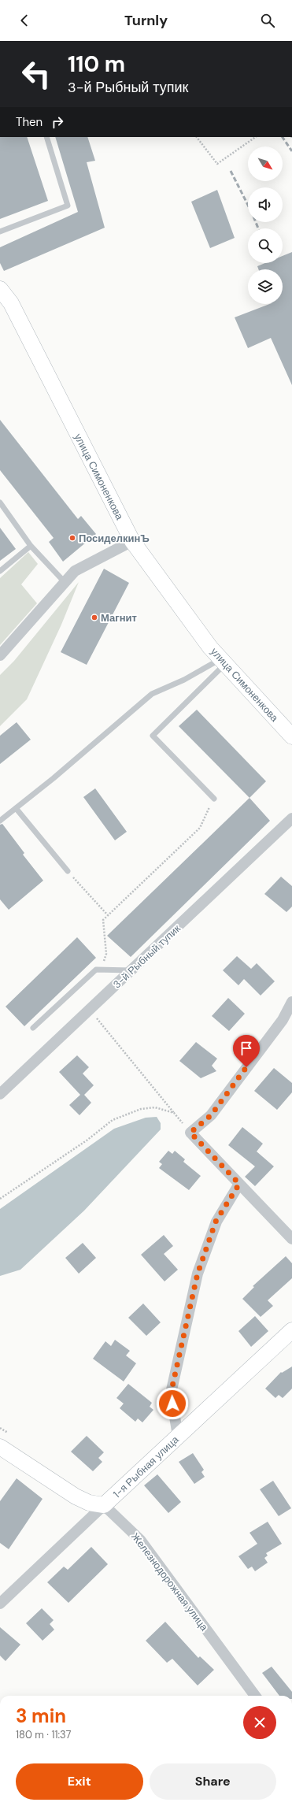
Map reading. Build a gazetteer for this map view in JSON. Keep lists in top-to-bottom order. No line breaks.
{"streets":{"street":["улица Симоненкова","3-й Рыбный тупик","1-я Рыбная улица","Железнодорожная улица"]},"crossings":[["1-я Рыбная улица","Железнодорожная улица"]],"places":["ПосиделкинЪ","Магнит"],"north":"bottom right","page":{"header":"Turnly","turn":["110 m","3-й Рыбный тупик"],"then":"Then","heading":["3 min","180 m · 11:37"],"buttons":["Exit","Share"]}}
